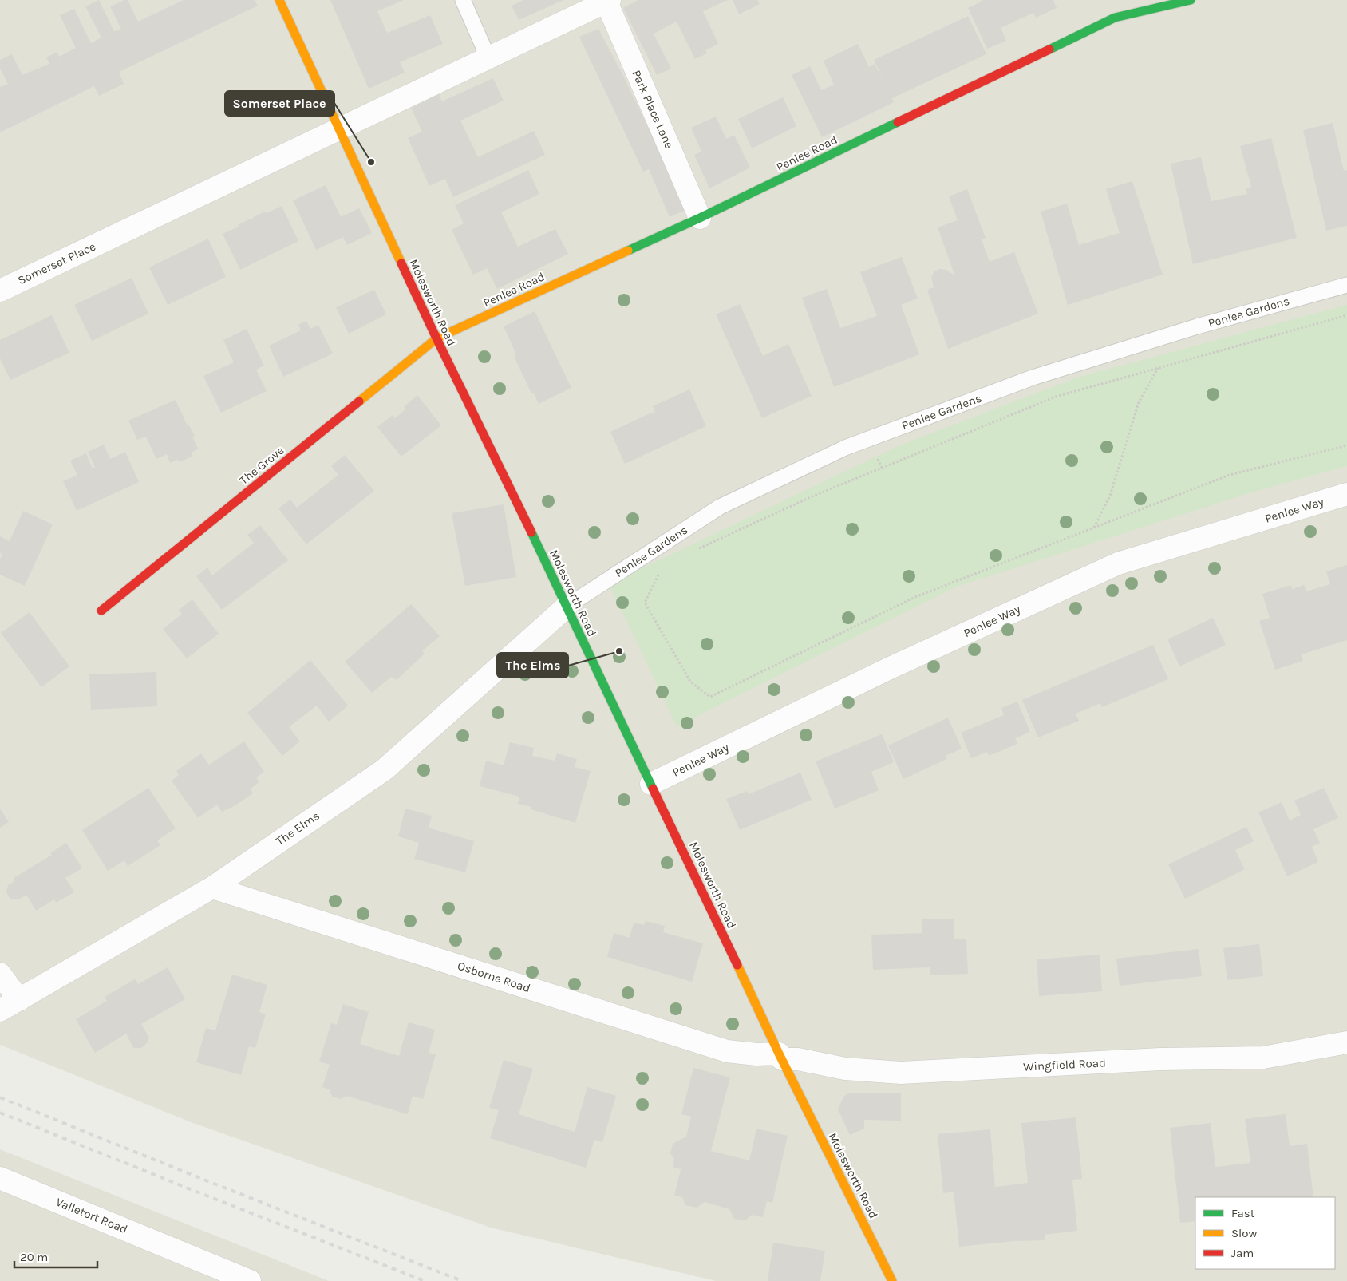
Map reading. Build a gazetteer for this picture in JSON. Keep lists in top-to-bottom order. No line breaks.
{"streets":{"street":["Park Place Lane","Penlee Road","Somerset Place","Molesworth Road","The Grove","Penlee Way","The Elms","Osborne Road","Wingfield Road","Valletort Road"],"lane":["Penlee Gardens"]},"crossings":[["Park Place Lane","Penlee Road"],["Park Place Lane","Somerset Place"],["Penlee Road","Molesworth Road"],["Penlee Road","The Grove"],["Somerset Place","Molesworth Road"],["Molesworth Road","Penlee Gardens"],["Molesworth Road","The Grove"],["Molesworth Road","Penlee Way"],["Molesworth Road","The Elms"],["Molesworth Road","Osborne Road"],["Molesworth Road","Wingfield Road"],["Penlee Gardens","The Elms"],["The Elms","Osborne Road"],["Osborne Road","Wingfield Road"]],"places":["Somerset Place","The Elms"],"legend":["Fast","Slow","Jam"],"scale_bar":"20 m"}
